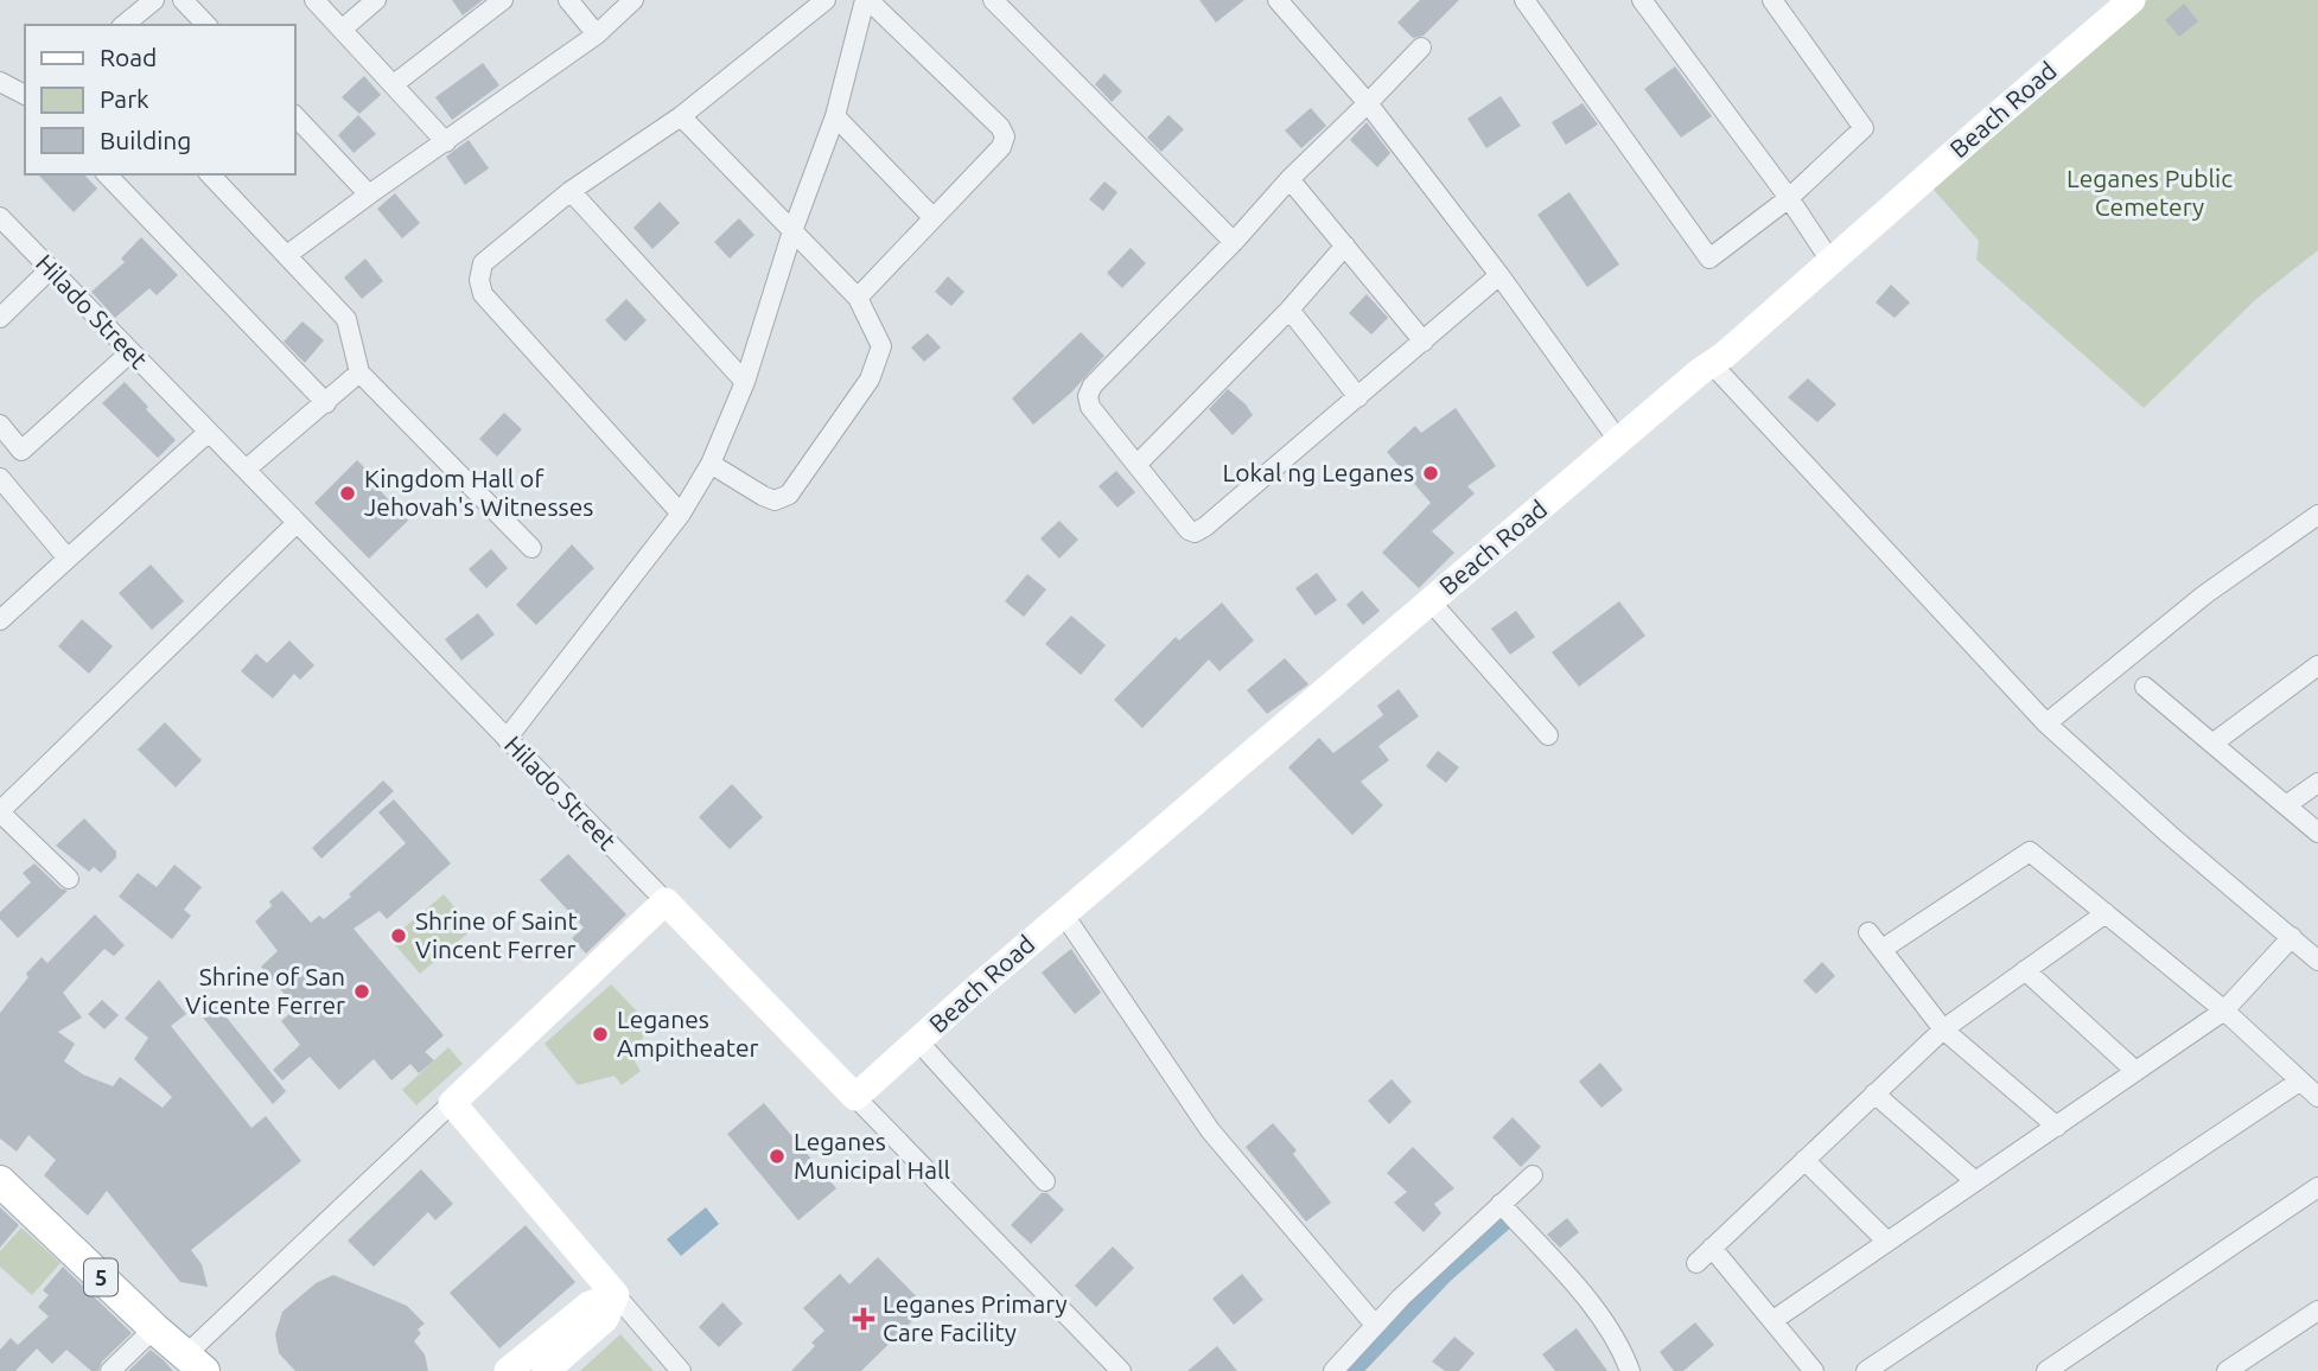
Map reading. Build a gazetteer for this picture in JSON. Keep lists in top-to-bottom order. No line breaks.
{"streets":{"main road":["Beach Road","Hilado Street","5"]},"crossings":[["Beach Road","Hilado Street"]],"parks":["Leganes Public Cemetery"],"places":{"other":["Lokal ng Leganes","Kingdom Hall of Jehovah's Witnesses","Shrine of Saint Vincent Ferrer","Shrine of San Vicente Ferrer","Leganes Ampitheater","Leganes Municipal Hall"],"health":["Leganes Primary Care Facility"]},"legend":["Road","Park","Building"]}
